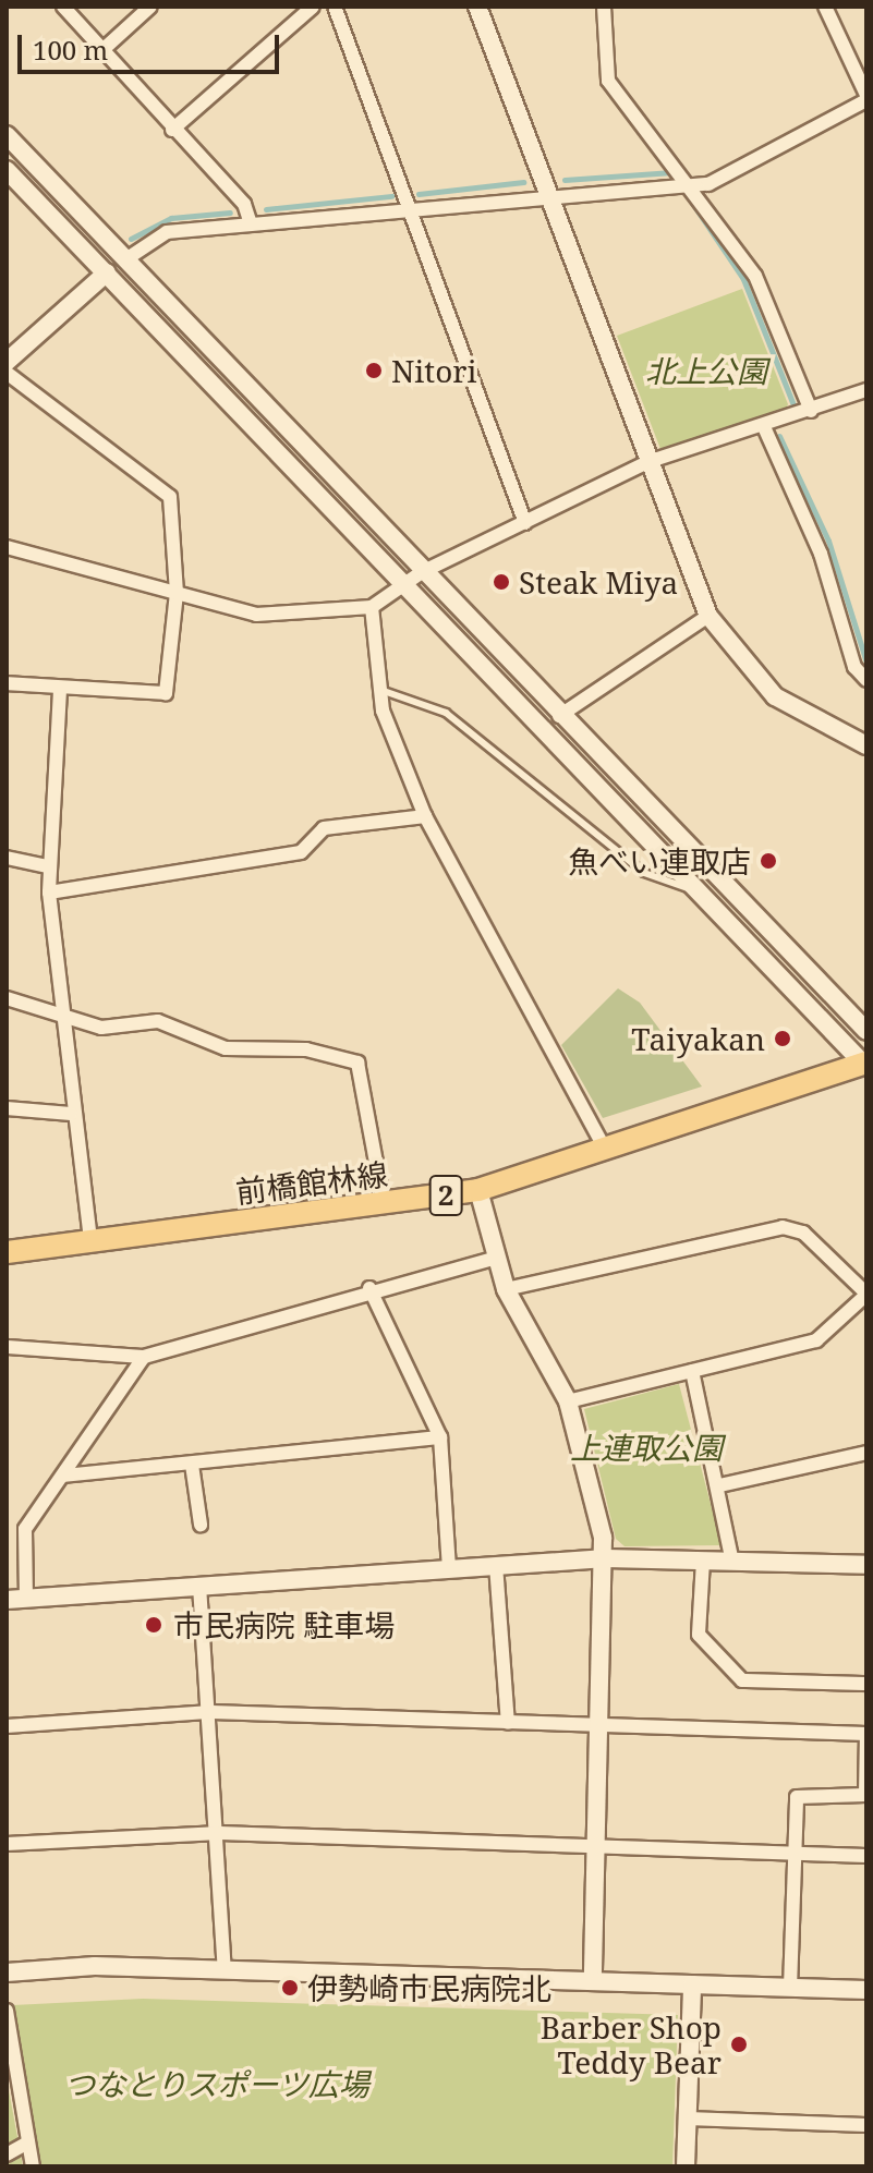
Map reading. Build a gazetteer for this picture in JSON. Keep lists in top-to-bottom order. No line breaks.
{"streets":{"main road":["前橋館林線","2"]},"parks":["北上公園","上連取公園","つなとりスポーツ広場"],"places":["Nitori","Steak Miya","魚べい連取店","Taiyakan","市民病院 駐車場","伊勢崎市民病院北","Barber Shop Teddy Bear"],"scale_bar":"100 m"}
